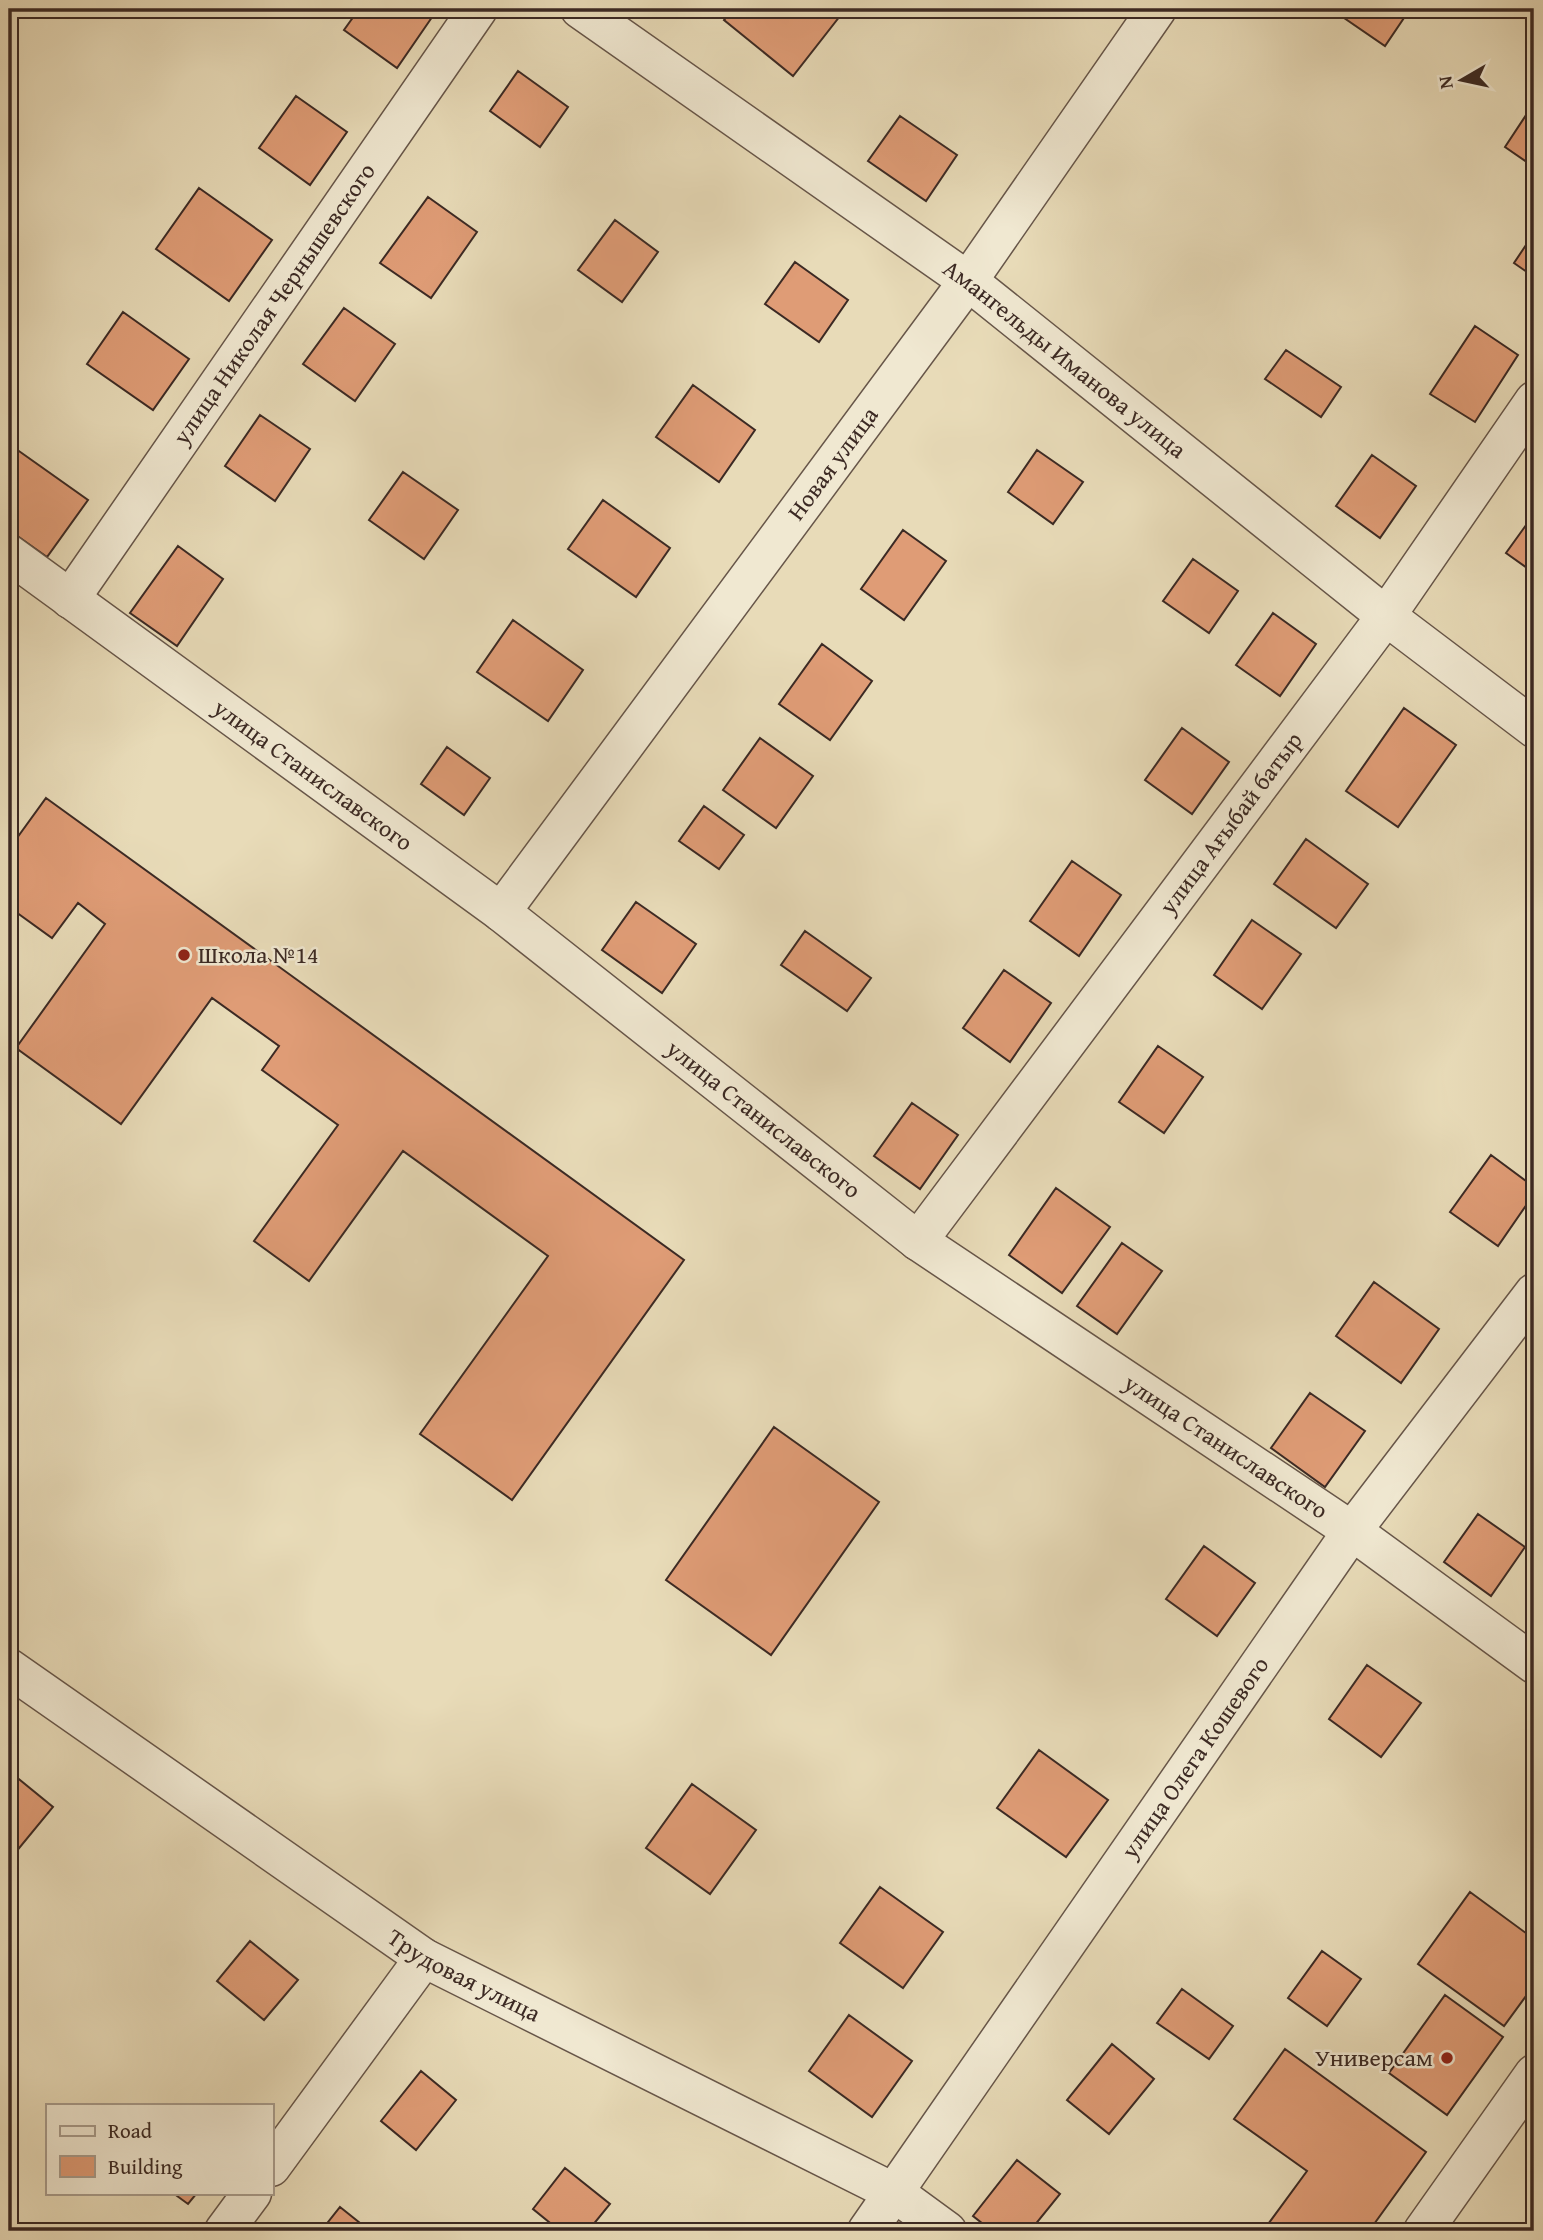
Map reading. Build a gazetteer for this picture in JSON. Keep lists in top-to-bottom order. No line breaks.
{"streets":{"street":["улица Николая Чернышевского","Амангельды Иманова улица","Новая улица","улица Станиславского","улица Ағыбай батыр","улица Олега Кошевого","Трудовая улица"]},"crossings":[["улица Николая Чернышевского","улица Станиславского"],["Амангельды Иманова улица","Новая улица"],["Амангельды Иманова улица","улица Ағыбай батыр"],["Новая улица","улица Станиславского"],["улица Станиславского","улица Ағыбай батыр"],["улица Станиславского","улица Олега Кошевого"],["улица Олега Кошевого","Трудовая улица"]],"places":["Школа №14","Универсам"],"legend":["Road","Building"],"north":"left"}
